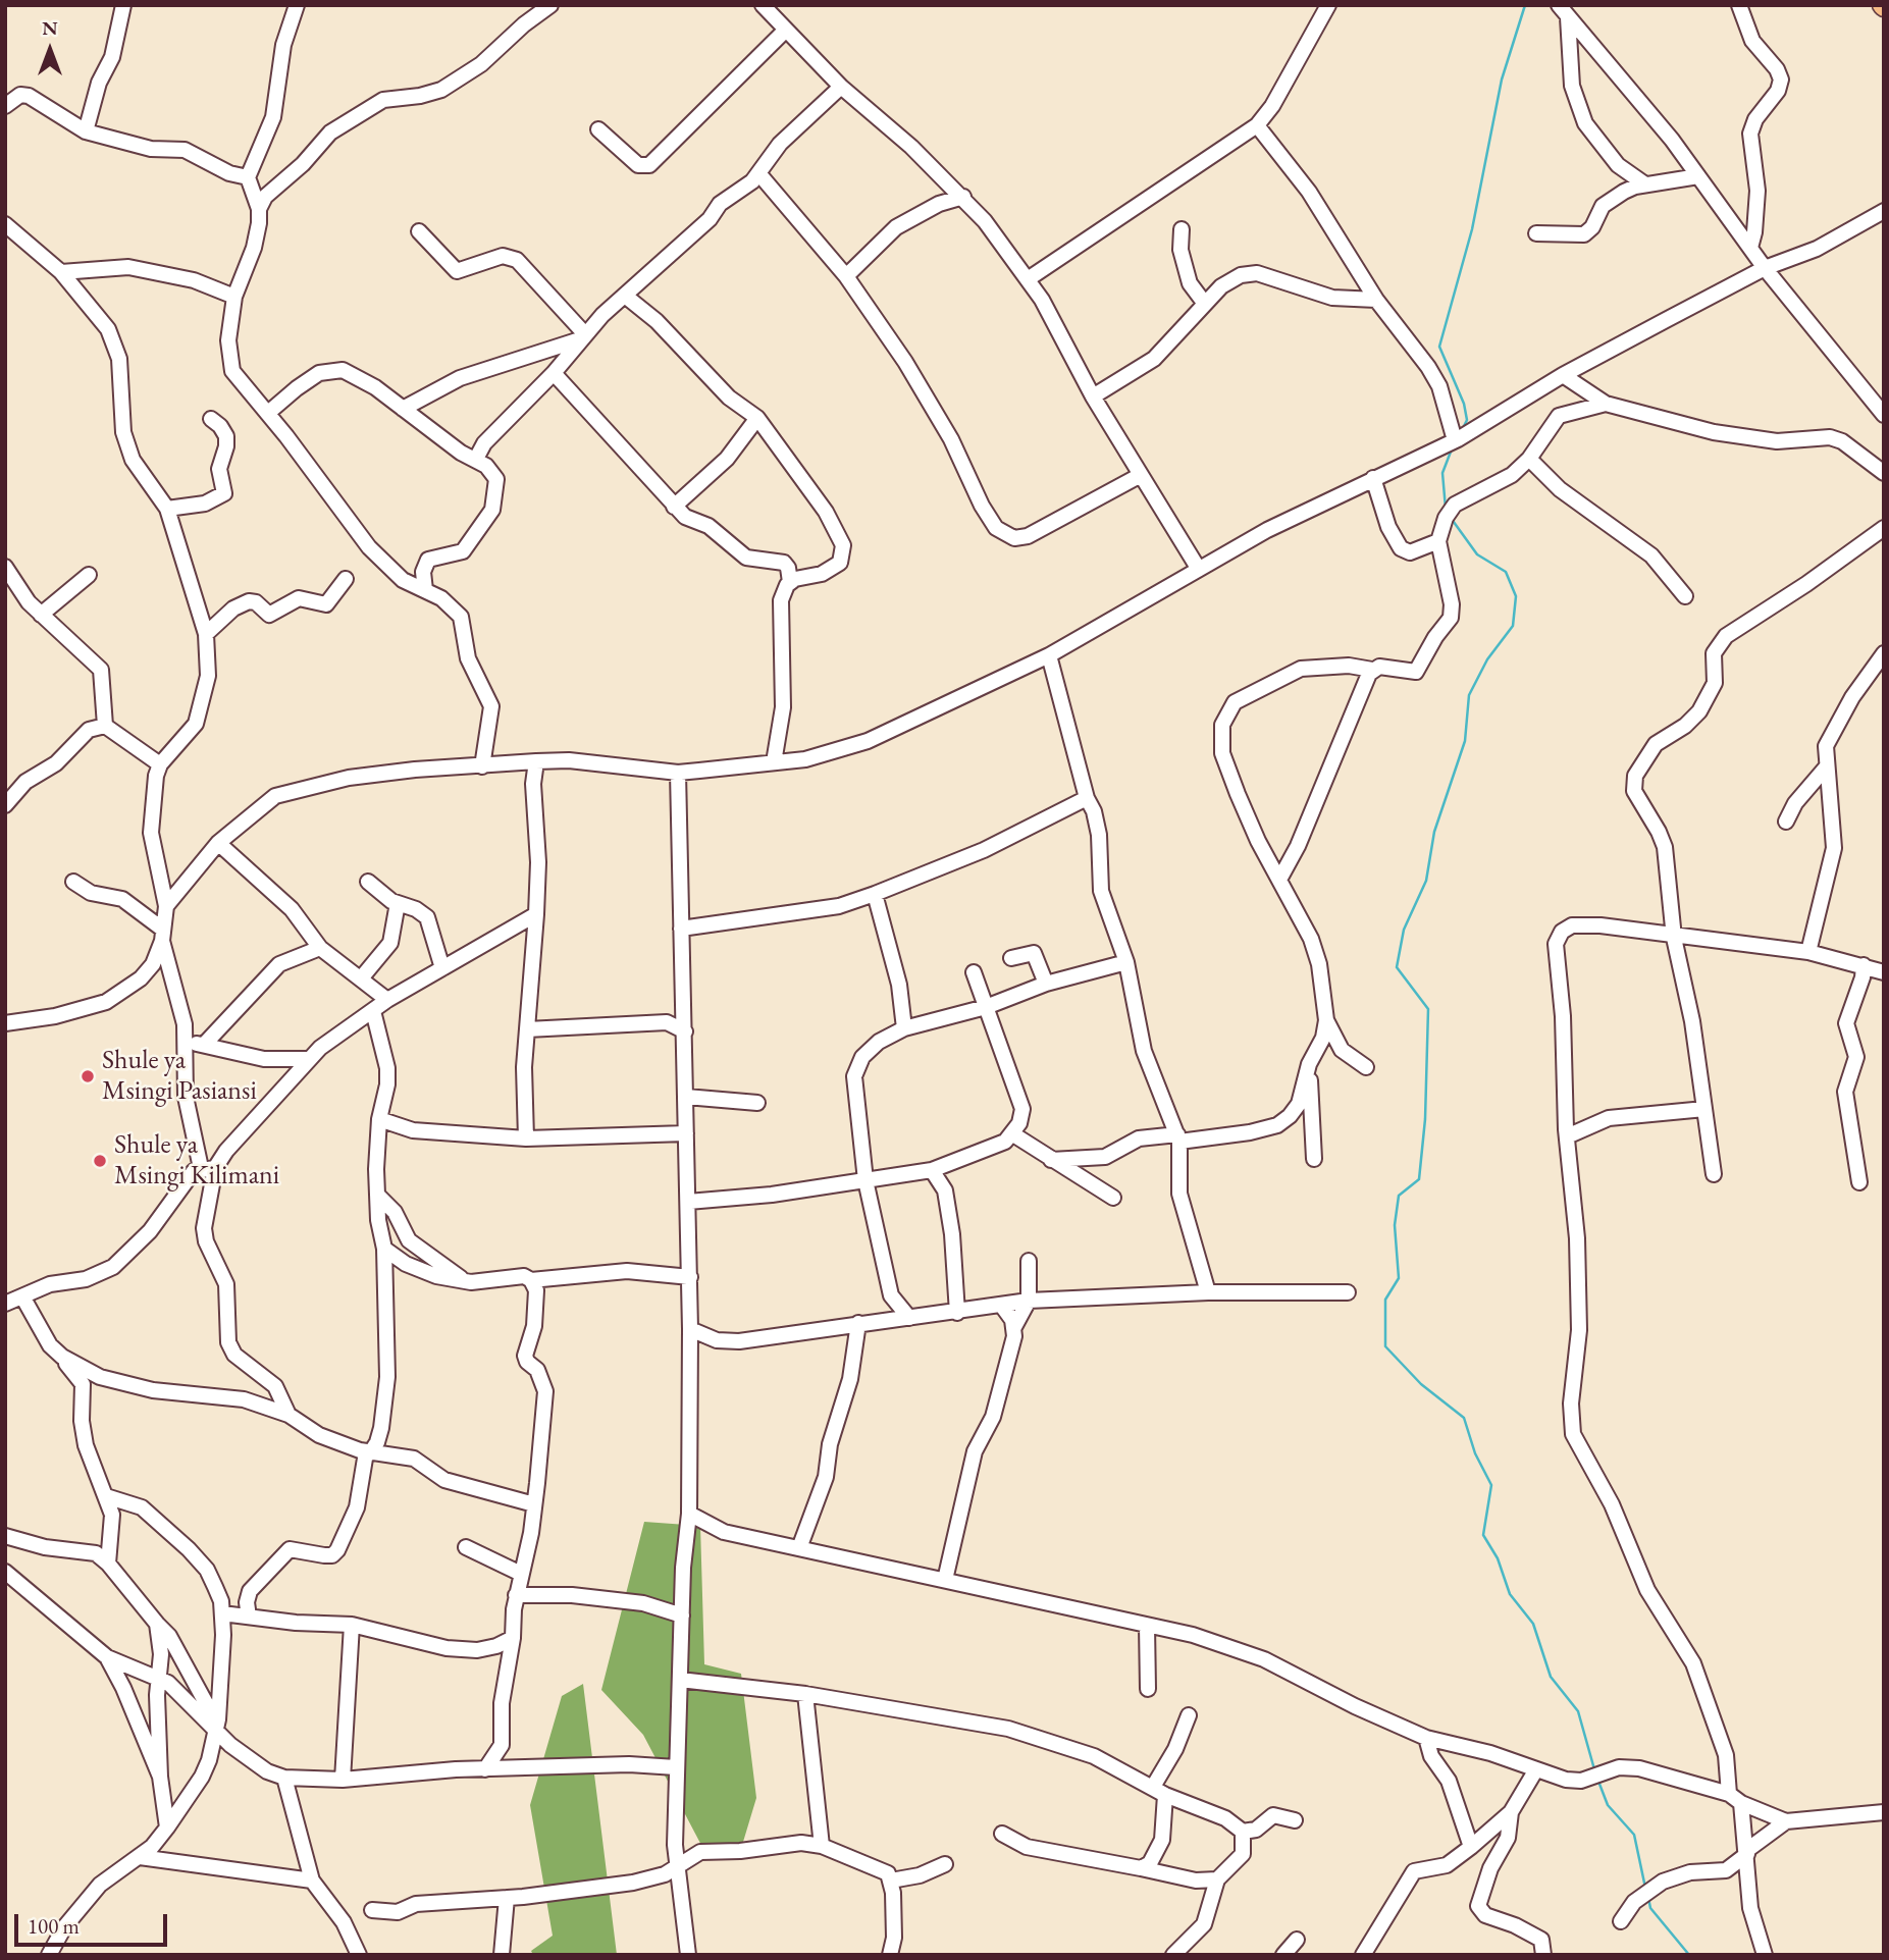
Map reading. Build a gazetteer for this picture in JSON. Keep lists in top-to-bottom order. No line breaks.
{"places":["Shule ya Msingi Pasiansi","Shule ya Msingi Kilimani"],"scale_bar":"100 m","north":"top"}
